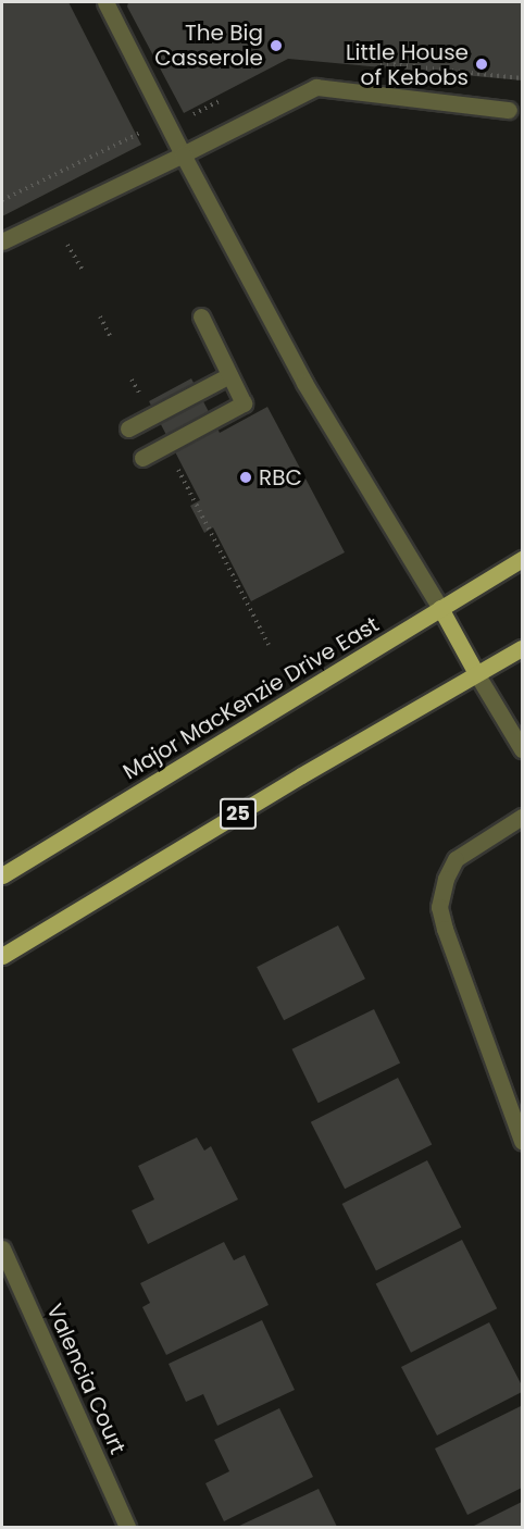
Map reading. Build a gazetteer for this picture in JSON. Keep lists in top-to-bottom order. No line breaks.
{"streets":{"main road":["Major MacKenzie Drive East","25"],"street":["Valencia Court"]},"places":["The Big Casserole","Little House of Kebobs","RBC"]}
